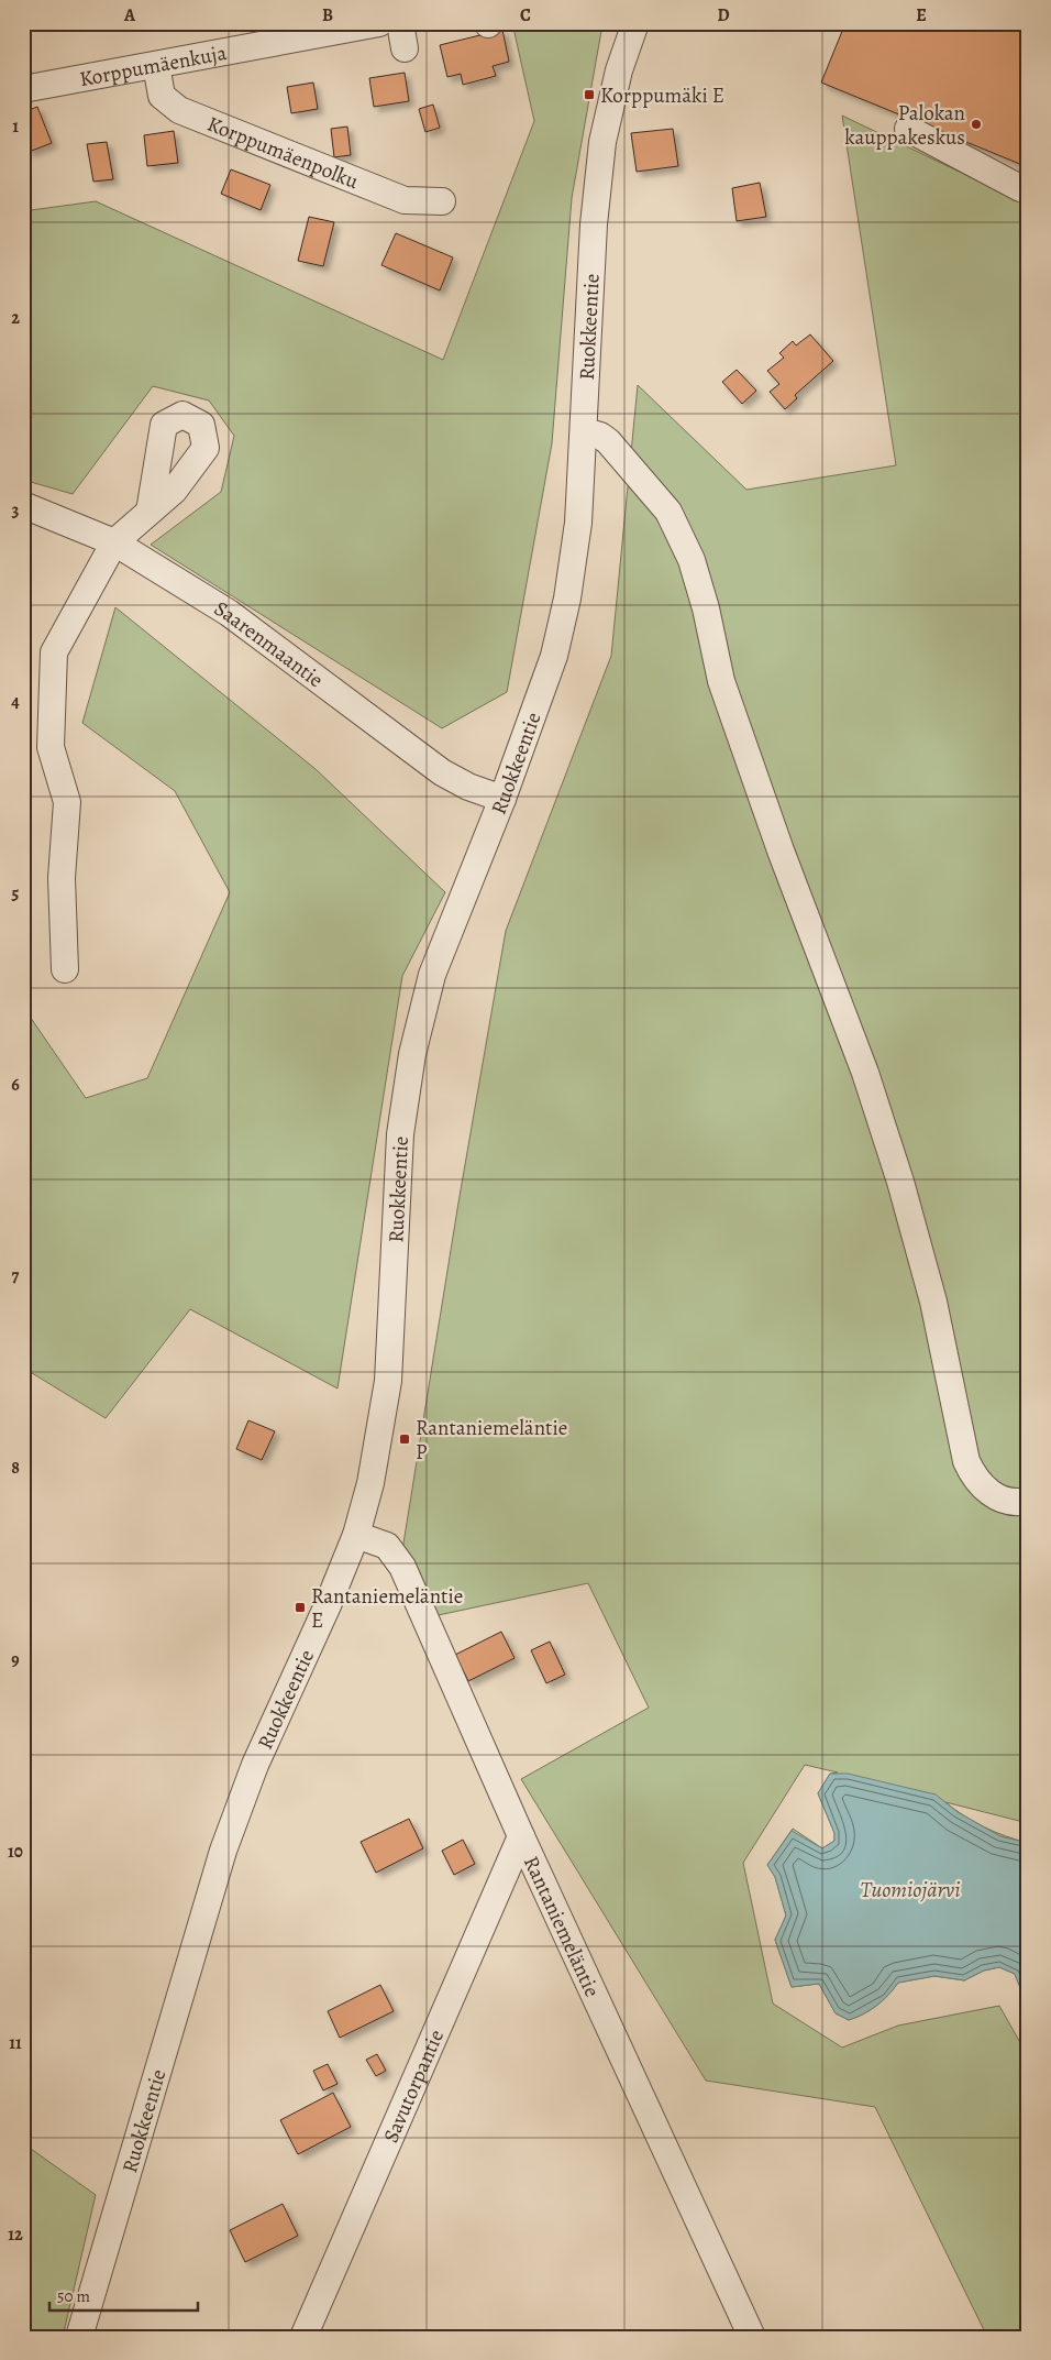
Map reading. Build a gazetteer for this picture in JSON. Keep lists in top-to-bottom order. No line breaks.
{"streets":{"street":["Korppumäenkuja","Korppumäenpolku","Ruokkeentie","Saarenmaantie","Rantaniemeläntie","Savutorpantie"]},"crossings":[["Korppumäenkuja","Korppumäenpolku"],["Ruokkeentie","Saarenmaantie"],["Ruokkeentie","Rantaniemeläntie"],["Rantaniemeläntie","Savutorpantie"]],"water":["Tuomiojärvi"],"places":{"transit":["Korppumäki E","Rantaniemeläntie P","Rantaniemeläntie E"],"other":["Palokan kauppakeskus"]},"scale_bar":"50 m","grid":{"columns":["A","B","C","D","E"],"rows":["1","2","3","4","5","6","7","8","9","10","11","12"]}}
